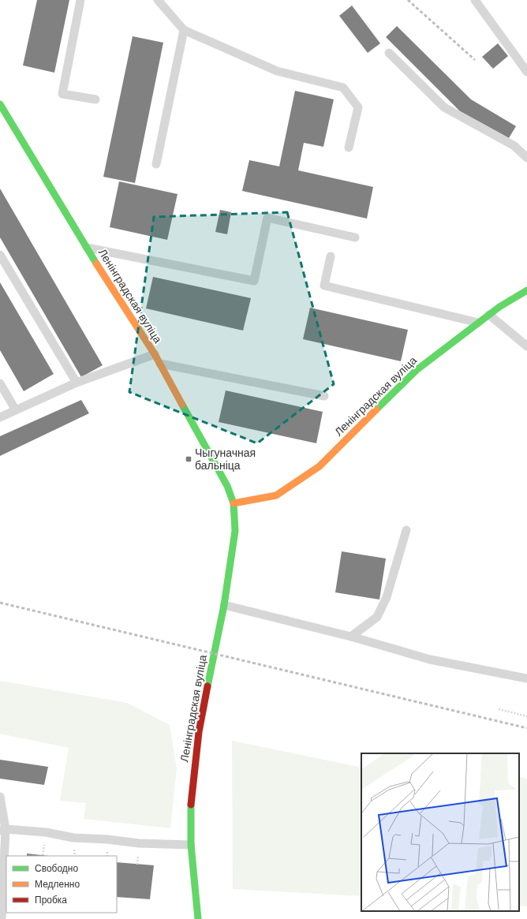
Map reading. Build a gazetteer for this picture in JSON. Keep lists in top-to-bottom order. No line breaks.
{"streets":{"street":["Ленінградская вуліца"]},"places":{"transit":["Чыгуначная бальніца"]},"legend":["Свободно","Медленно","Пробка"]}
